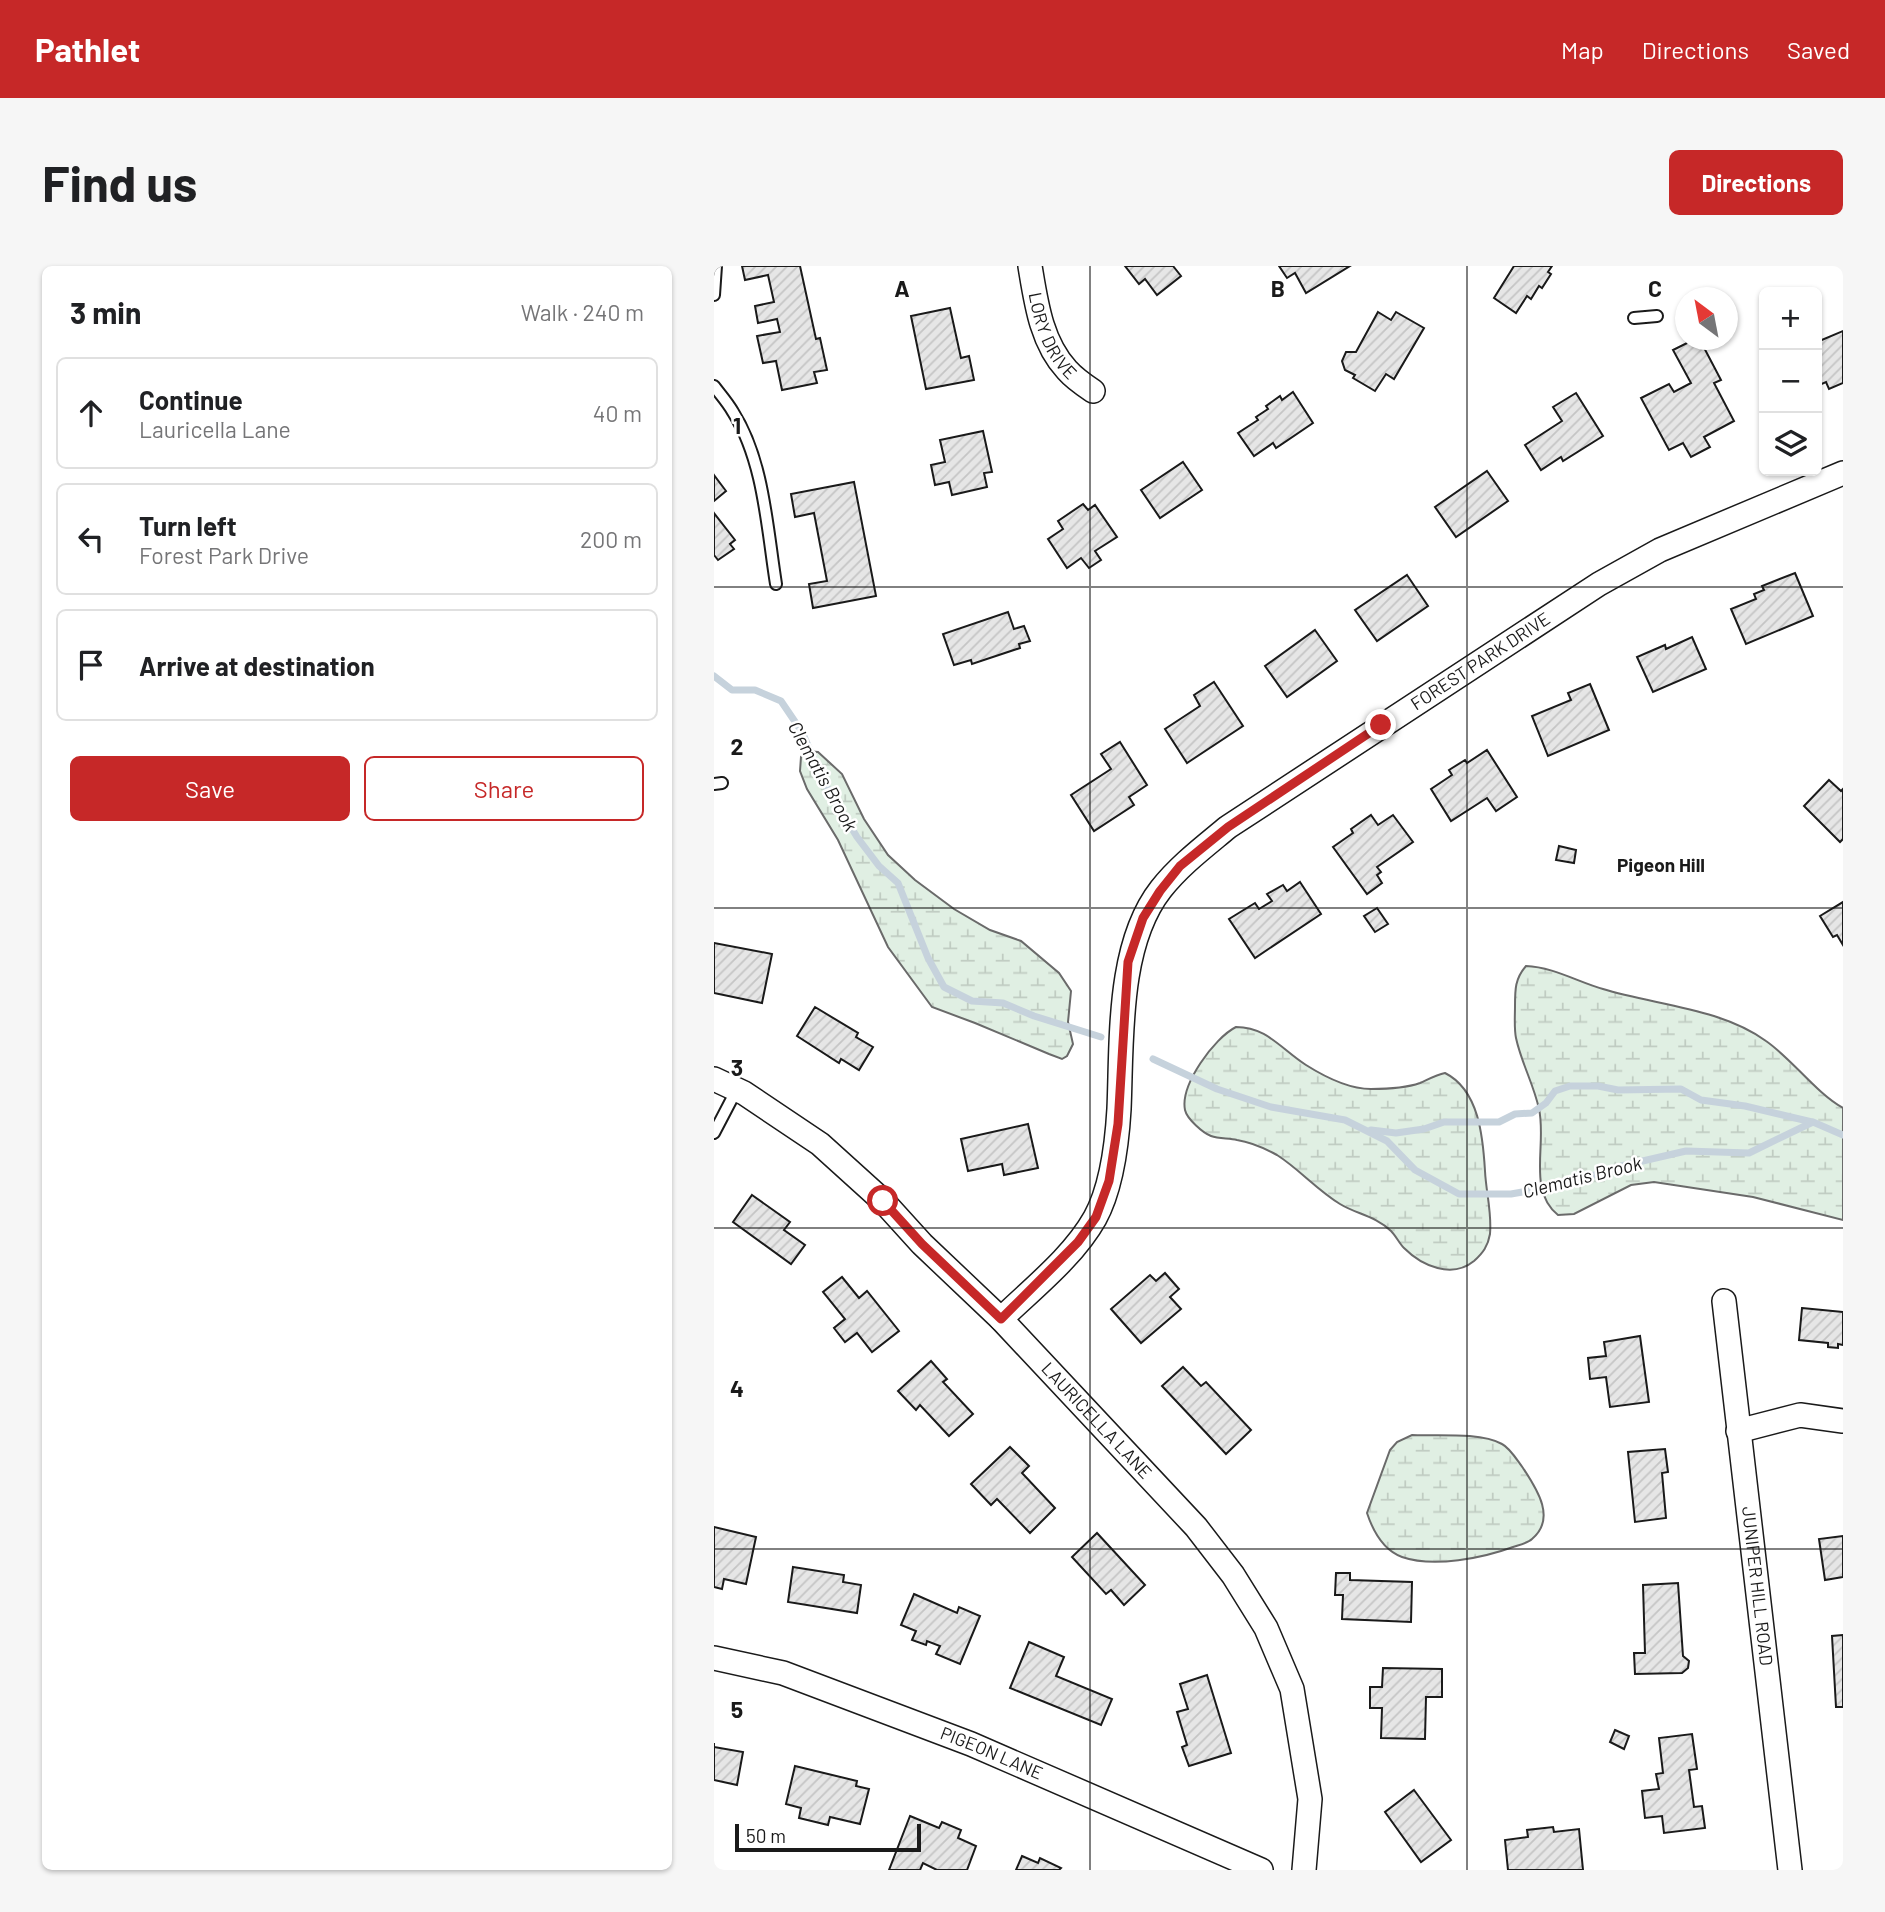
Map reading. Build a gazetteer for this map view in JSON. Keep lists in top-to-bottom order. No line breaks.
{"streets":{"street":["LORY DRIVE","FOREST PARK DRIVE","LAURICELLA LANE","JUNIPER HILL ROAD","PIGEON LANE"]},"crossings":[["FOREST PARK DRIVE","LAURICELLA LANE"]],"districts":["Pigeon Hill"],"water":["Clematis Brook"],"scale_bar":"50 m","north":"top left","page":{"header":"Pathlet","nav":["Map","Directions","Saved"],"buttons":["Directions",["Save","Share"]],"title":"Find us","heading":["3 min","Walk · 240 m"],"map_buttons":["+","−"],"list":[["Continue","Lauricella Lane","40 m"],["Turn left","Forest Park Drive","200 m"],"Arrive at destination"],"scale":"50 m"},"grid":{"columns":["A","B","C"],"rows":["1","2","3","4","5"]}}
